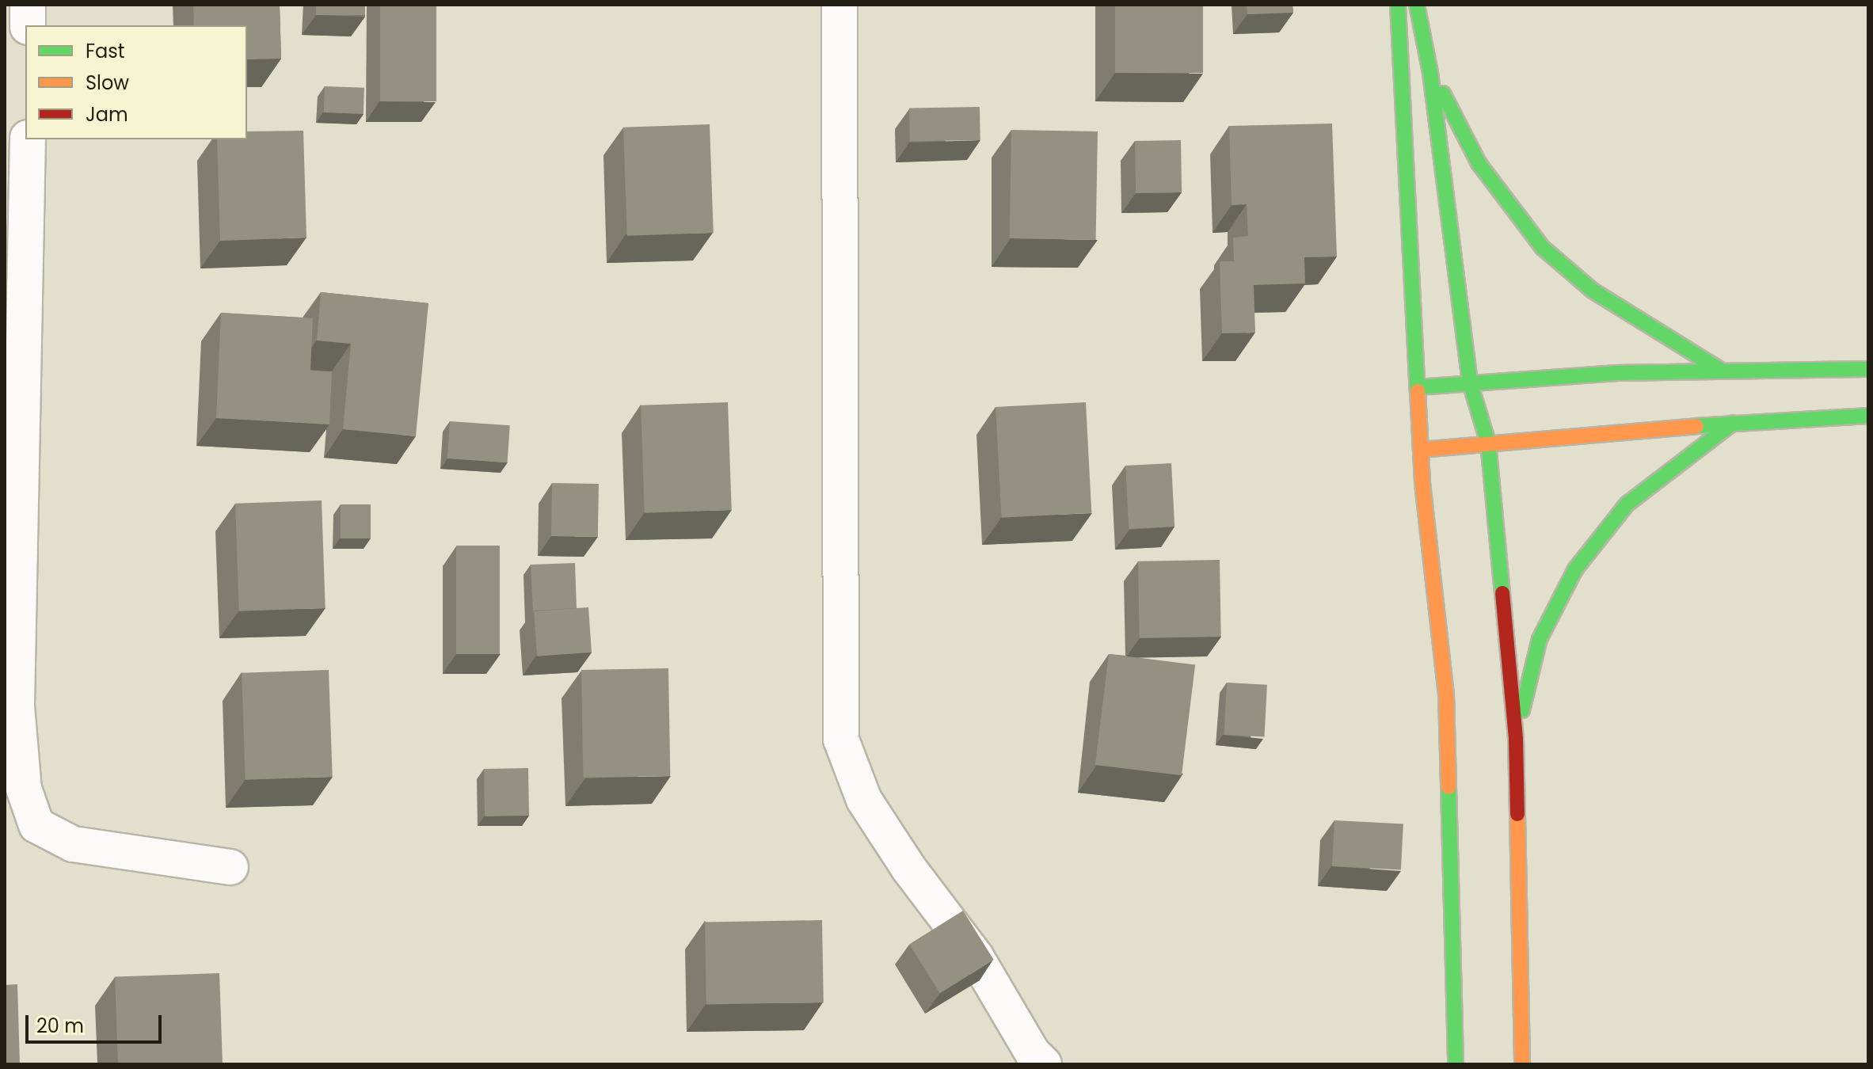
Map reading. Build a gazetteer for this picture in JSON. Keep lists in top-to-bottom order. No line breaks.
{"legend":["Fast","Slow","Jam"],"scale_bar":"20 m"}
